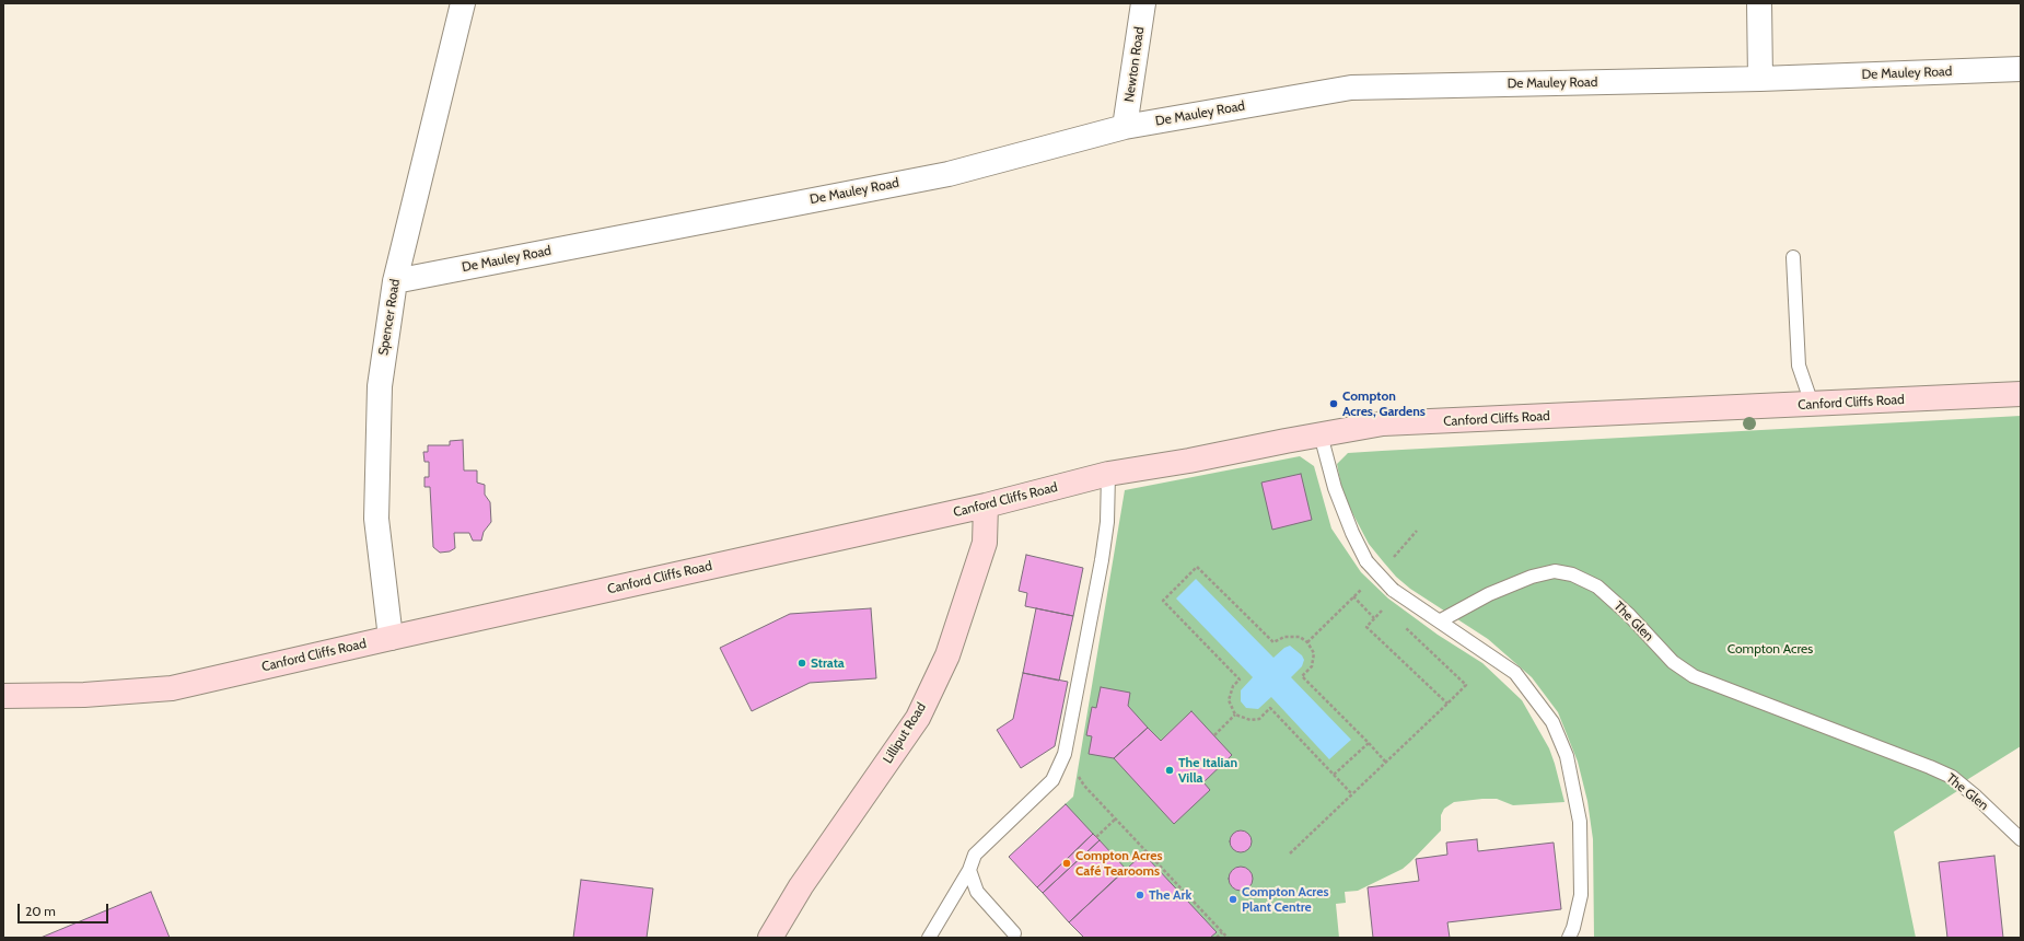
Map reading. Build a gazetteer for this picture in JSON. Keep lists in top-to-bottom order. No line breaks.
{"streets":{"street":["Newton Road","De Mauley Road","Spencer Road","Canford Cliffs Road","Lilliput Road"],"lane":["The Glen"]},"crossings":[["Newton Road","De Mauley Road"],["De Mauley Road","Spencer Road"],["Spencer Road","Canford Cliffs Road"],["Canford Cliffs Road","Lilliput Road"]],"parks":["Compton Acres"],"places":["Compton Acres, Gardens","Strata","The Italian Villa","Compton Acres Café Tearooms","The Ark","Compton Acres Plant Centre"],"scale_bar":"20 m"}
